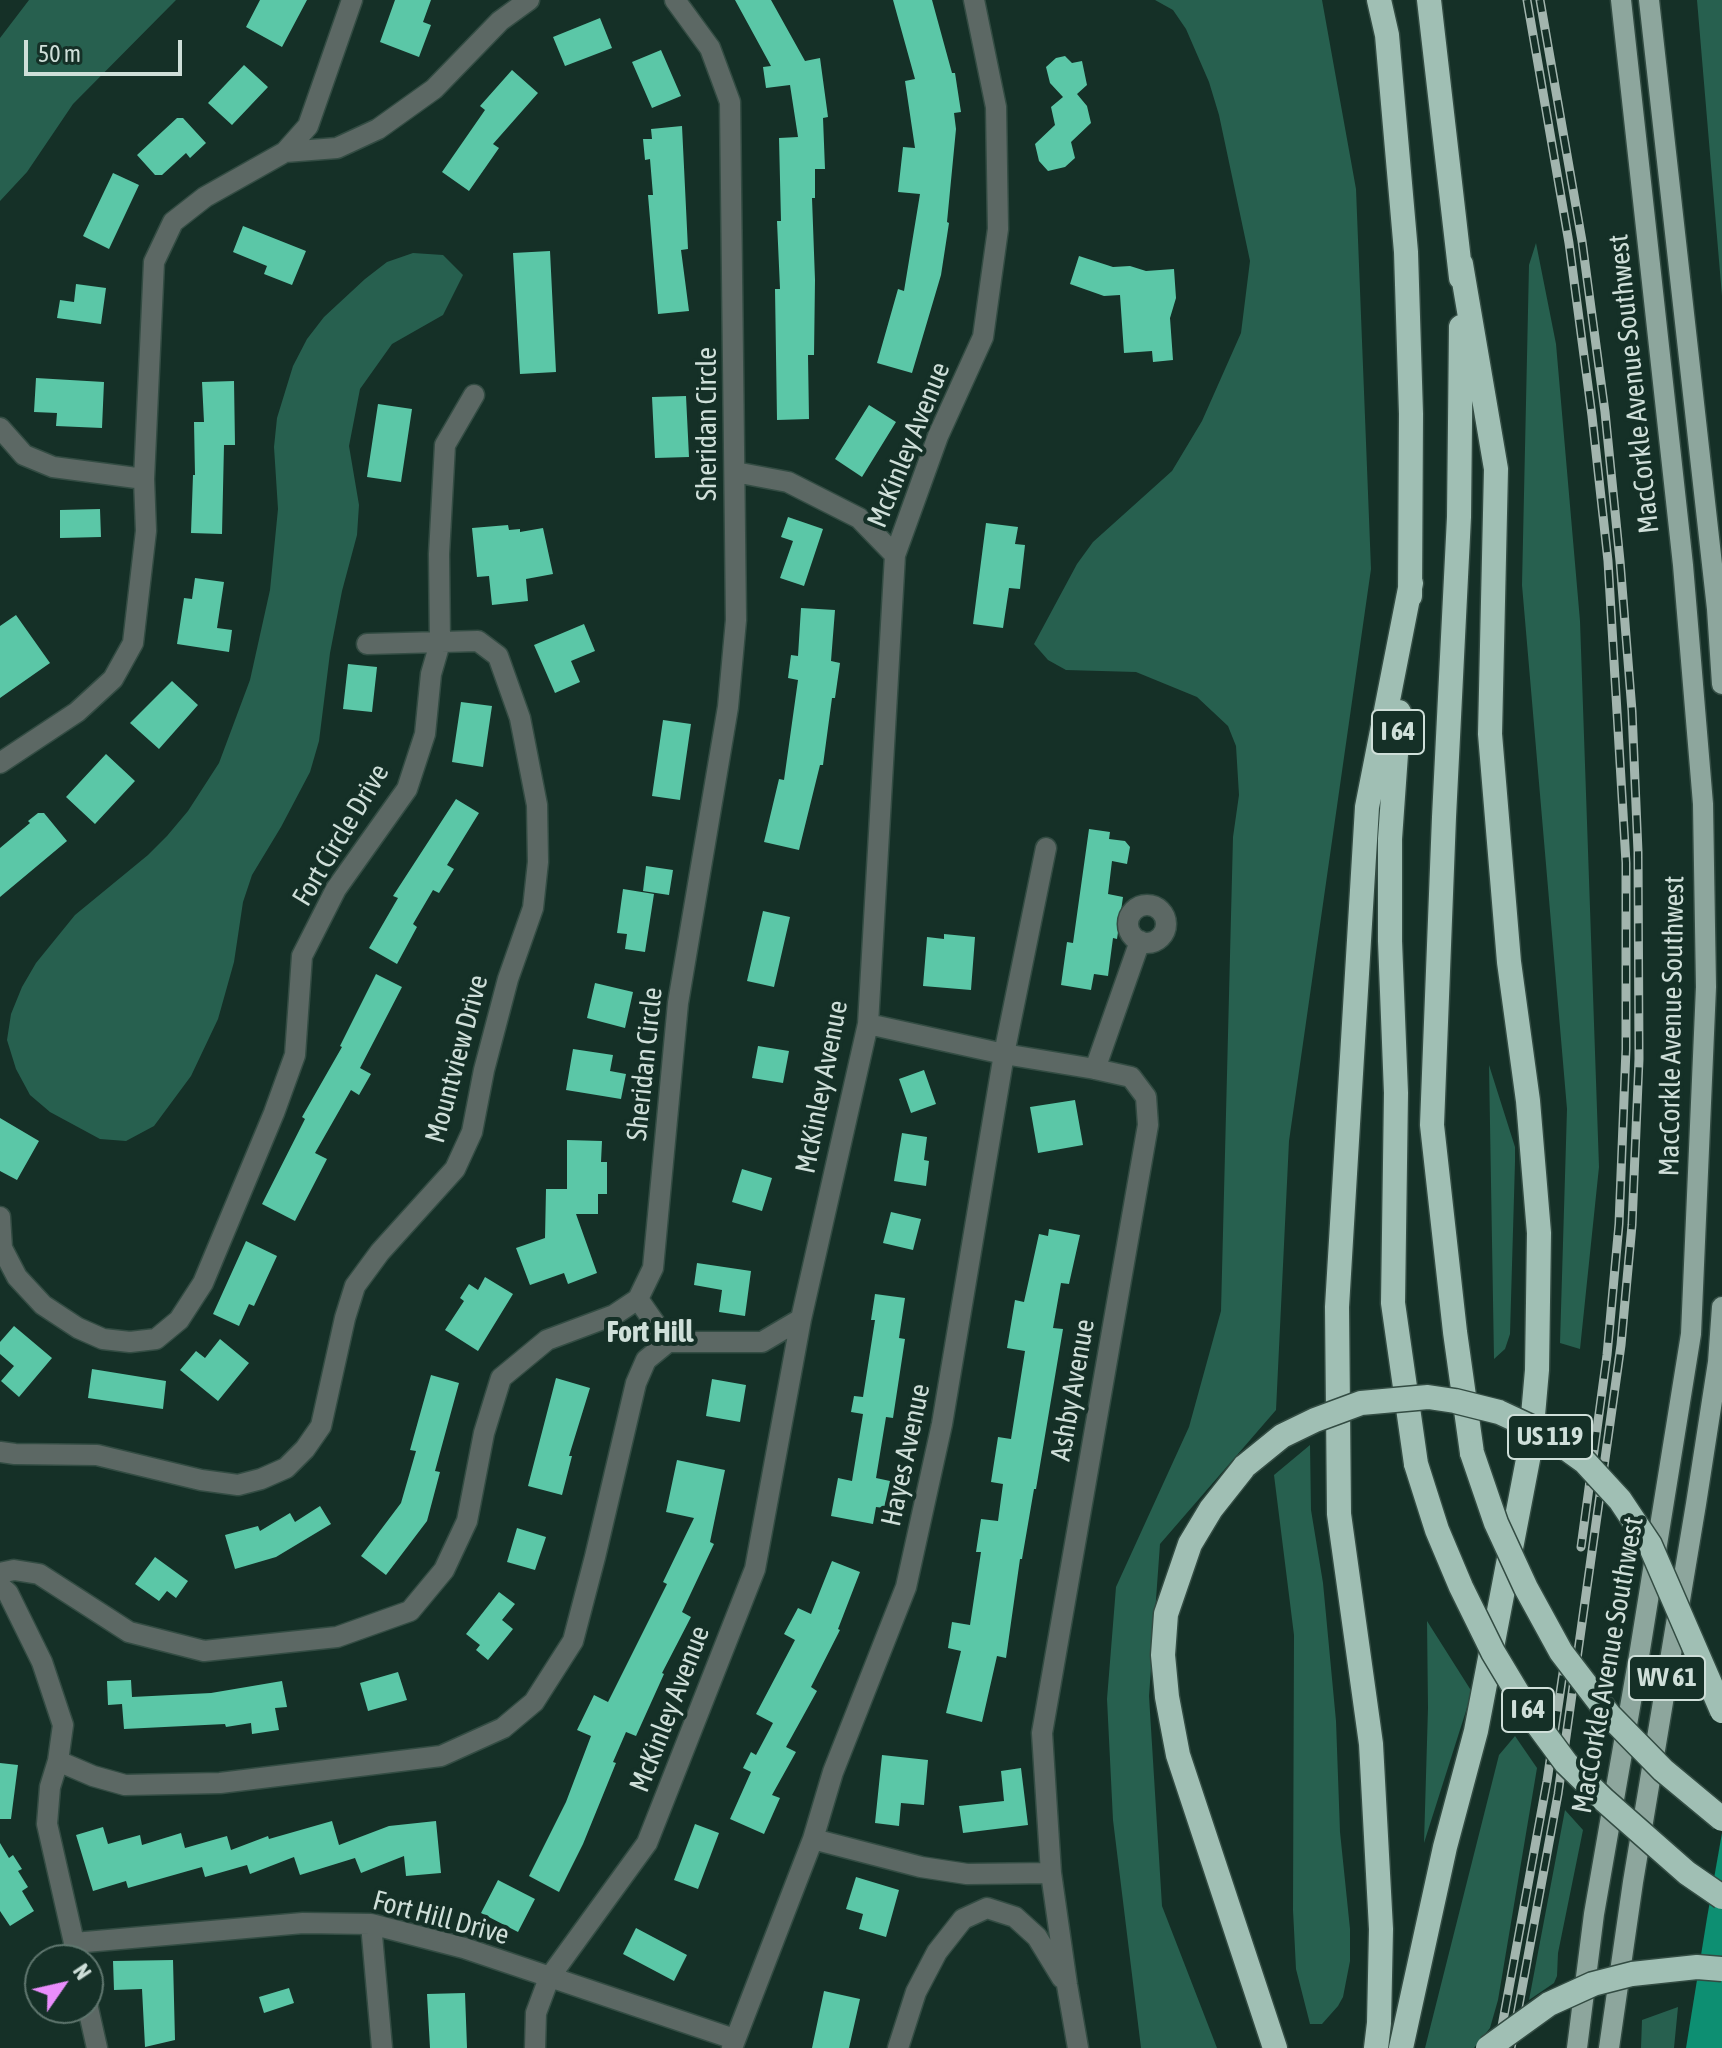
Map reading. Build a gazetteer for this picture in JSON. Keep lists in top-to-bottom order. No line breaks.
{"streets":{"highway":["I 64","US 119"],"main road":["MacCorkle Avenue Southwest","WV 61"],"street":["Sheridan Circle","McKinley Avenue","Fort Circle Drive","Mountview Drive","Ashby Avenue","Hayes Avenue","Fort Hill Drive"]},"crossings":[["McKinley Avenue","Ashby Avenue"],["McKinley Avenue","Fort Hill Drive"],["Fort Circle Drive","Mountview Drive"],["Ashby Avenue","Hayes Avenue"],["Hayes Avenue","Fort Hill Drive"]],"districts":["Fort Hill"],"scale_bar":"50 m","north":"top right"}
